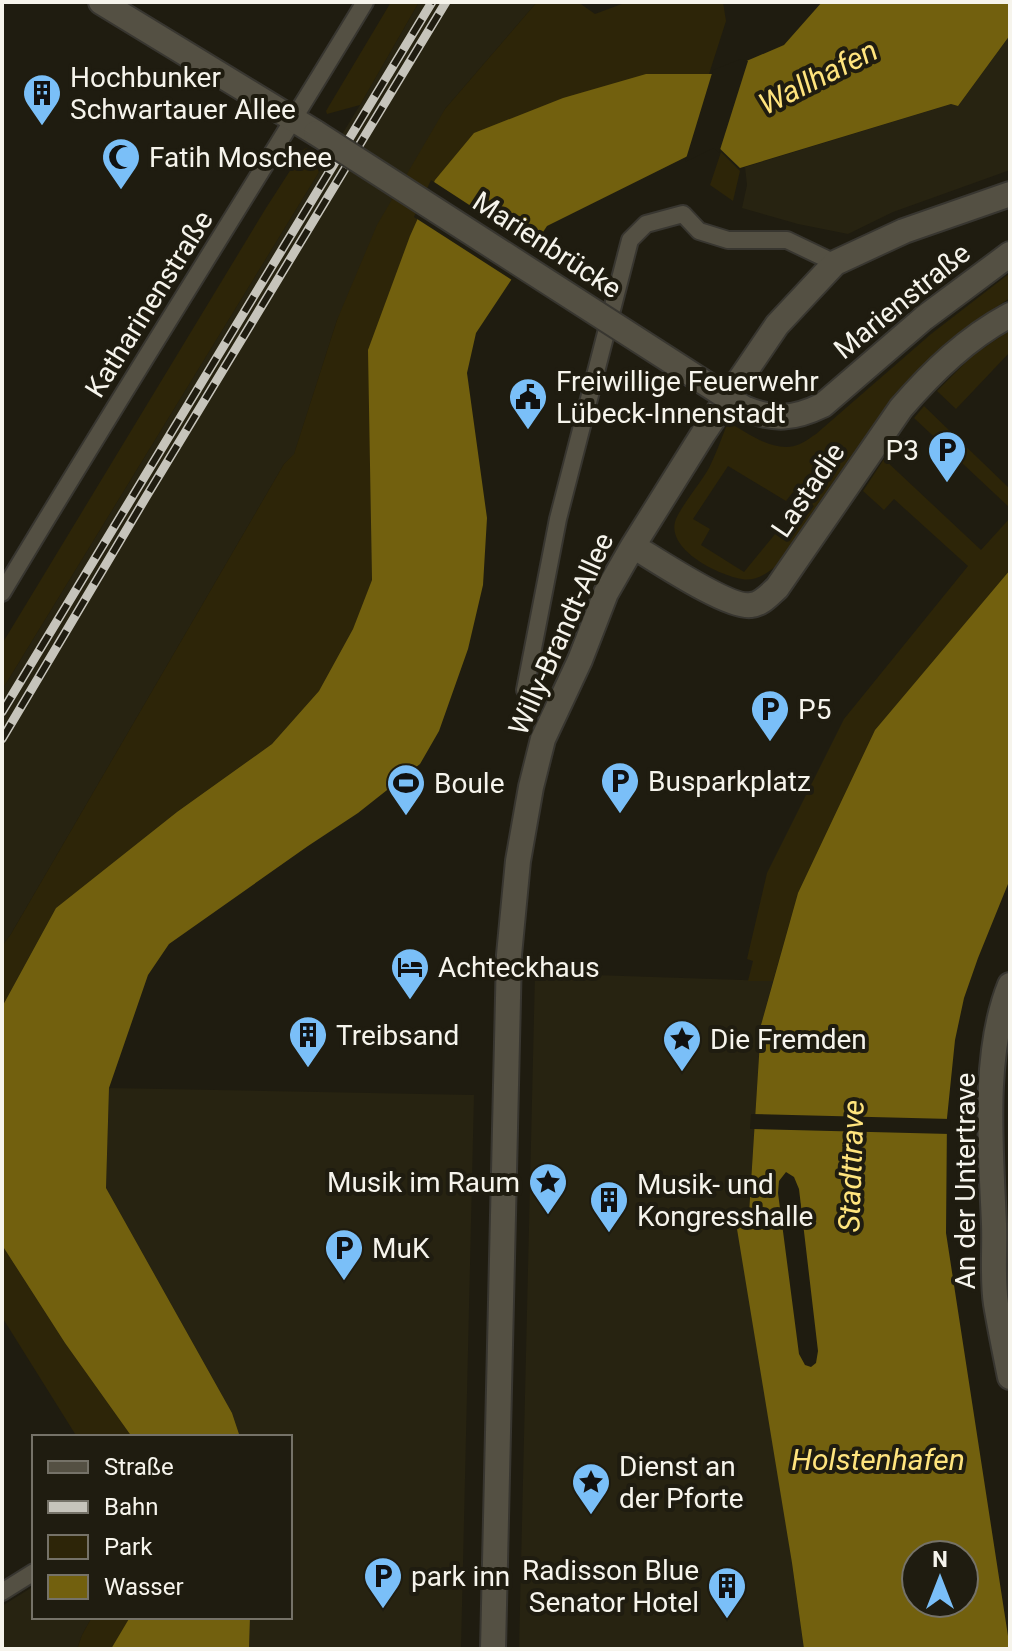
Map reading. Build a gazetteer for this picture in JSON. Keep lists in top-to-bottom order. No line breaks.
{"streets":{"street":["Marienbrücke","Marienstraße","Katharinenstraße","Lastadie","Willy-Brandt-Allee","An der Untertrave"]},"crossings":[["Marienbrücke","Marienstraße"],["Marienbrücke","Katharinenstraße"],["Lastadie","Willy-Brandt-Allee"]],"water":["Wallhafen","Stadttrave","Holstenhafen"],"places":{"building":["Hochbunker Schwartauer Allee","Treibsand","Musik- und Kongresshalle","Radisson Blue Senator Hotel"],"mosque":["Fatih Moschee"],"public building":["Freiwillige Feuerwehr Lübeck-Innenstadt"],"parking":["P3","P5","Busparkplatz","MuK","park inn"],"sports":["Boule"],"hotel":["Achteckhaus"],"place":["Die Fremden","Musik im Raum","Dienst an der Pforte"]},"legend":["Straße","Bahn","Park","Wasser"],"north":"top"}
